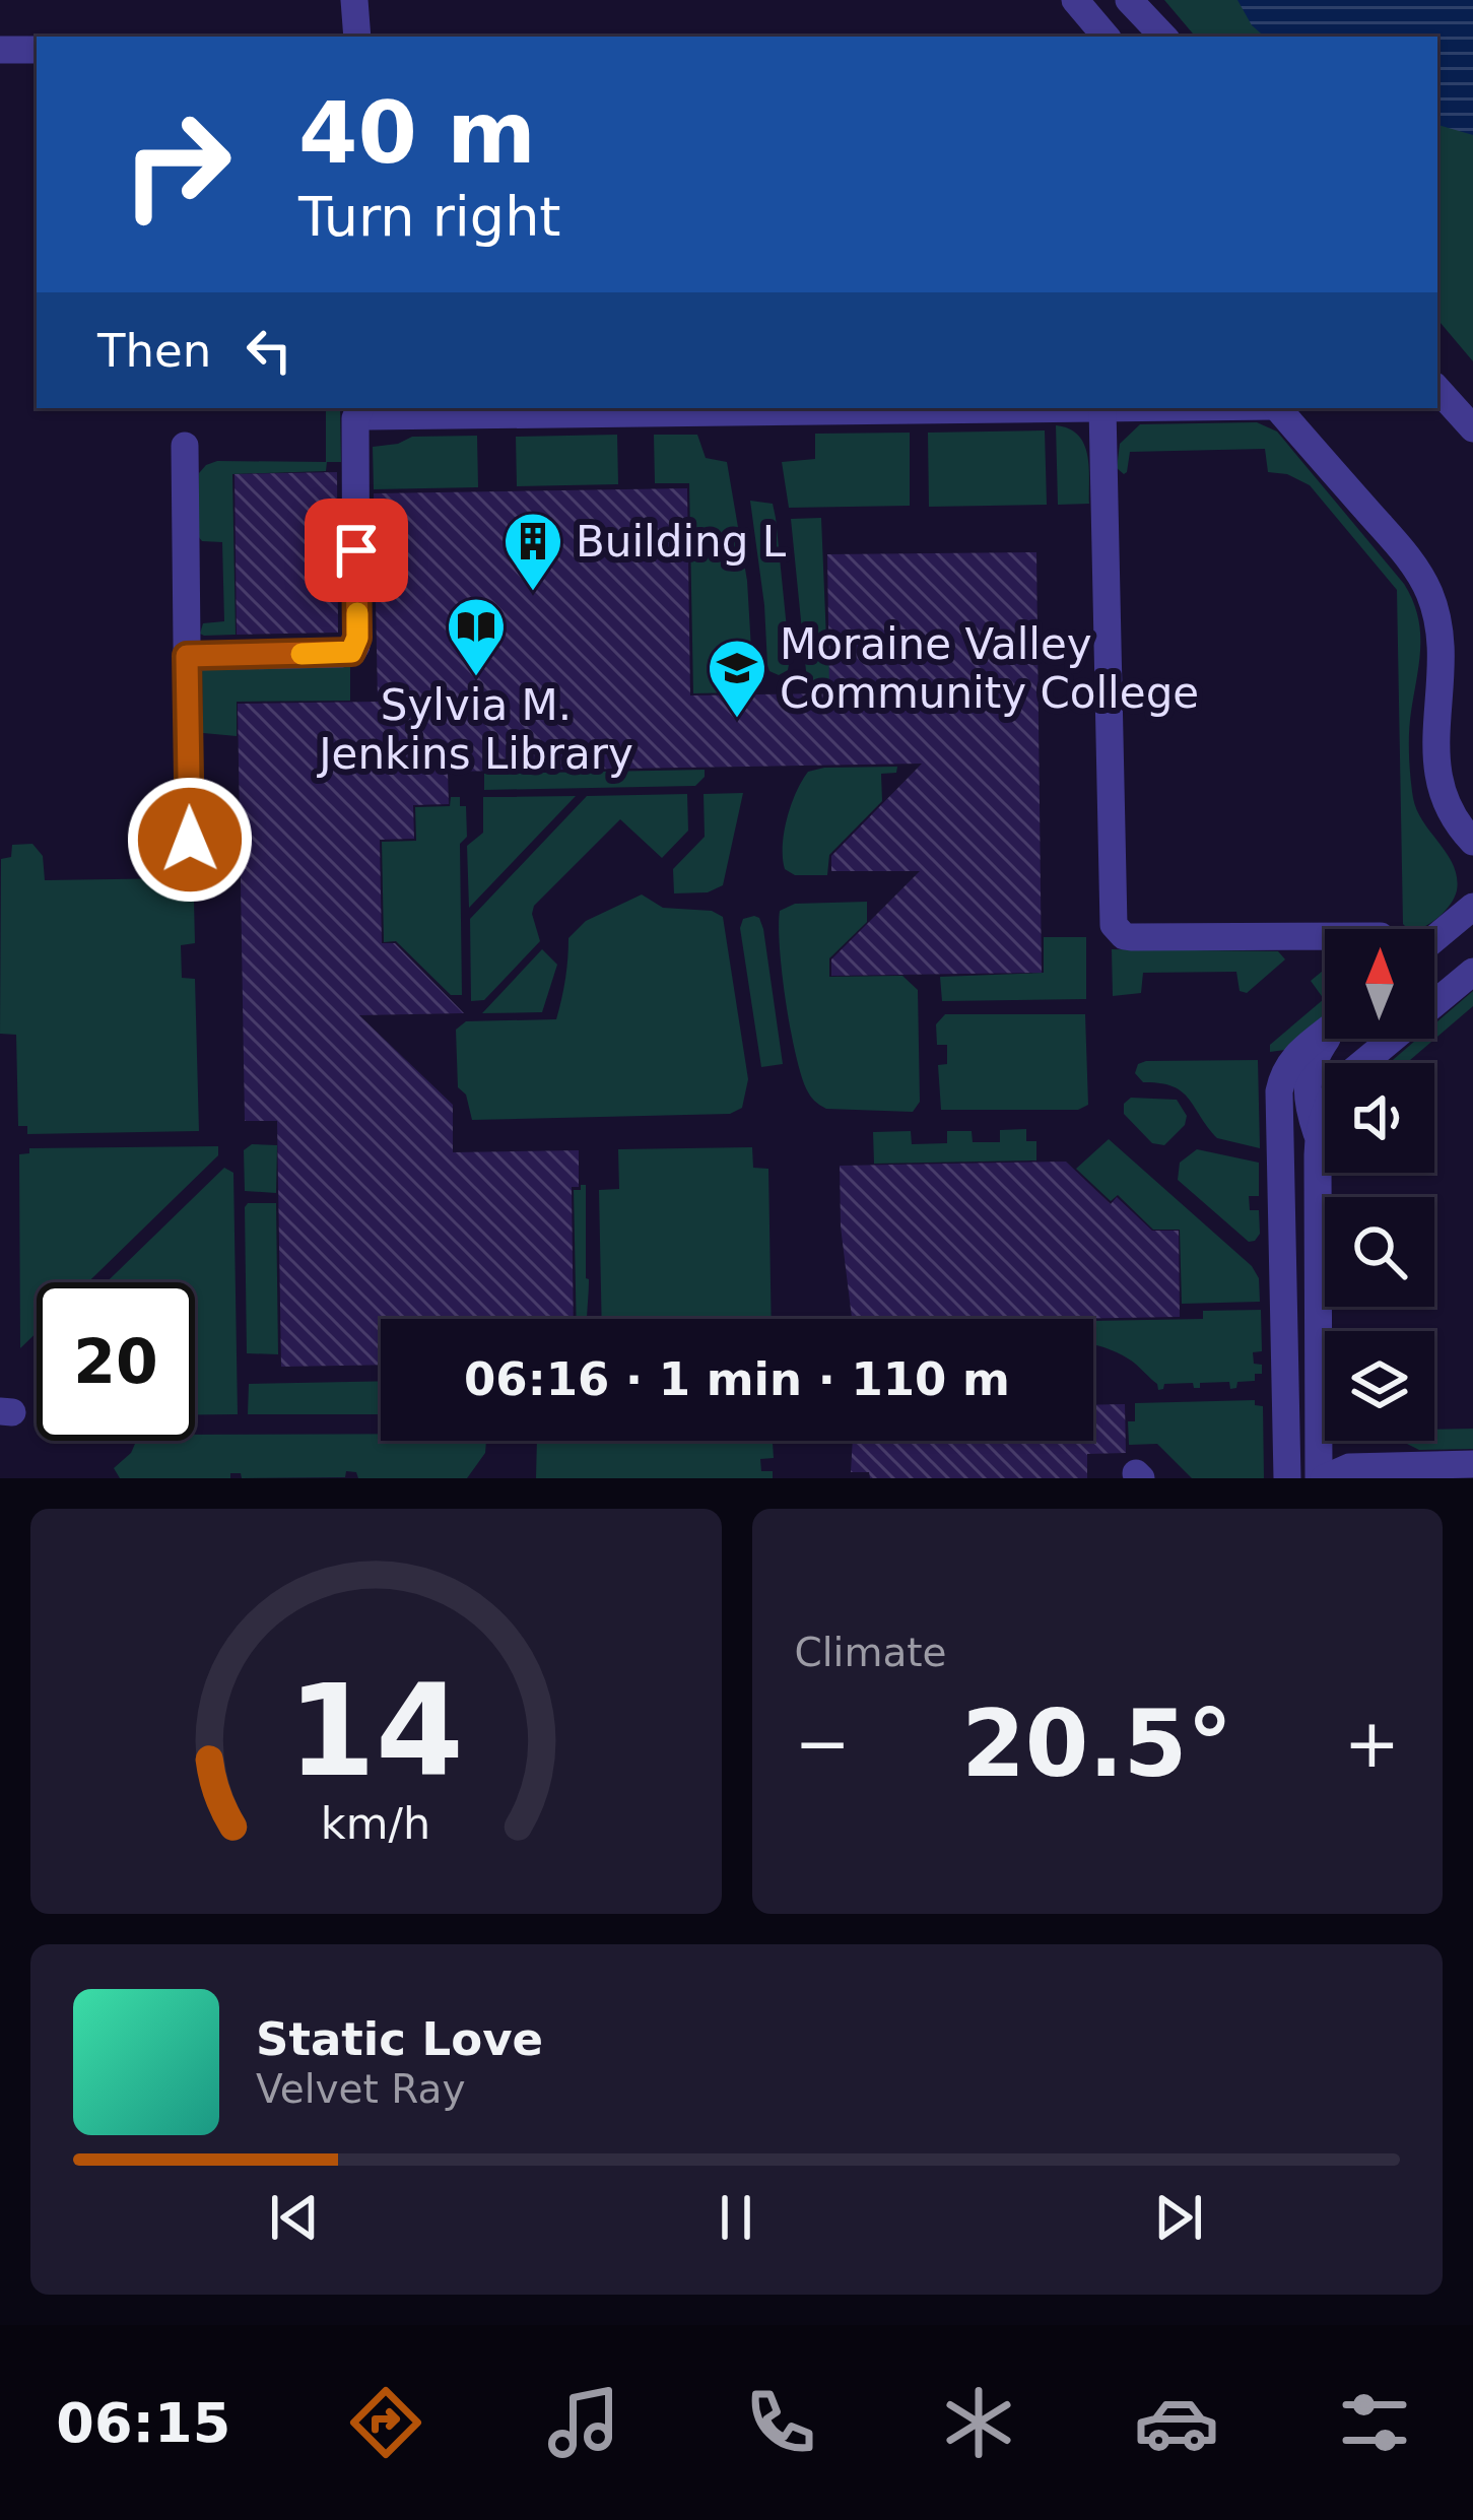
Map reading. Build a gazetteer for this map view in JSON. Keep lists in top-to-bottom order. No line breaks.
{"places":{"building":["Building L"],"library":["Sylvia M. Jenkins Library"],"school or university":["Moraine Valley Community College"]},"north":"top","page":{"turn":["40 m","Turn right"],"then":"Then","limit":"20","trip":"06:16 · 1 min · 110 m","tile":"Climate","heat":["−","20.5°","+"],"song":["Static Love","Velvet Ray"],"tabs":"06:15","gauge":["14","km/h"]}}
